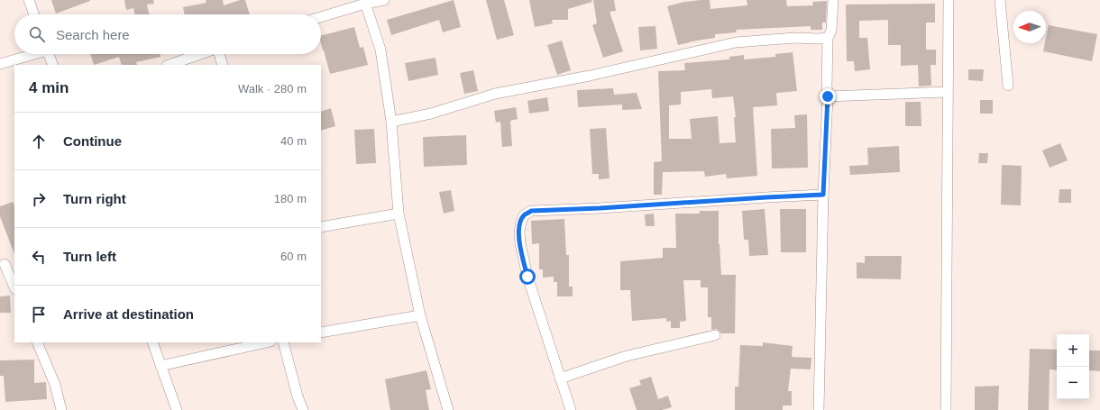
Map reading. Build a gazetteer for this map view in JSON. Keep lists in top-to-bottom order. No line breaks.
{"north":"left","page":{"search":"Search here","heading":["4 min","Walk · 280 m"],"list":[["Continue","40 m"],["Turn right","180 m"],["Turn left","60 m"],"Arrive at destination"],"map_buttons":["+","−"]}}
